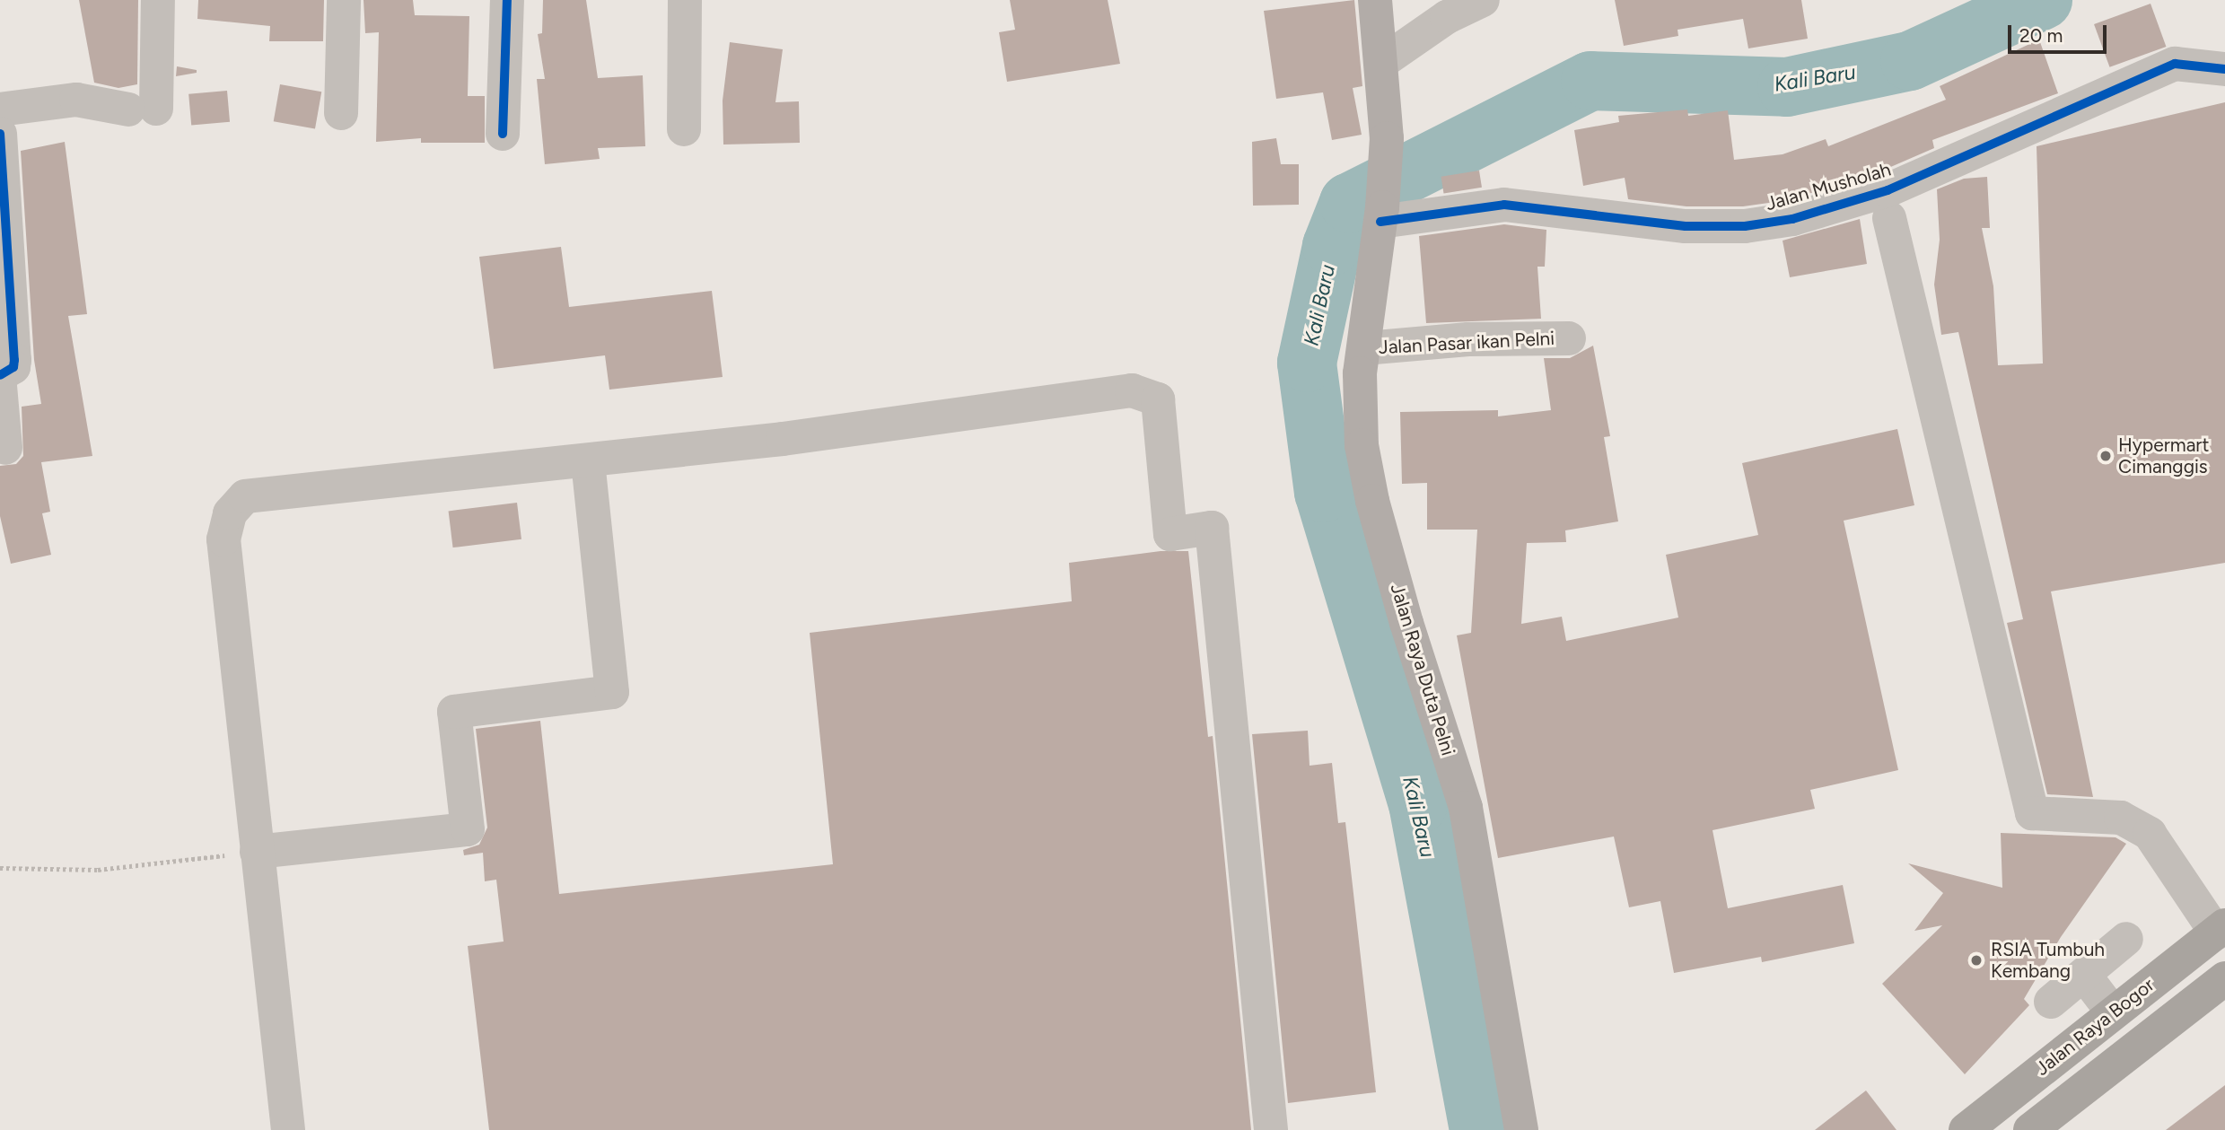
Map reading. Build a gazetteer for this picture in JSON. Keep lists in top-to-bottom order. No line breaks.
{"streets":{"highway":["Jalan Raya Bogor"],"main road":["Jalan Raya Duta Pelni"],"street":["Jalan Musholah","Jalan Pasar ikan Pelni"]},"crossings":[["Jalan Musholah","Jalan Raya Duta Pelni"],["Jalan Pasar ikan Pelni","Jalan Raya Duta Pelni"]],"water":["Kali Baru"],"places":["Hypermart Cimanggis","RSIA Tumbuh Kembang"],"scale_bar":"20 m"}
